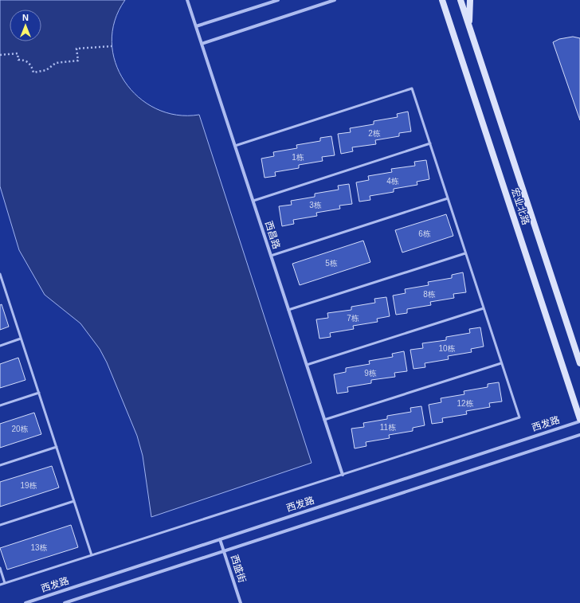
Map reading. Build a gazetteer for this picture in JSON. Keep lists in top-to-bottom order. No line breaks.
{"streets":{"main road":["宏业北路"],"street":["西昌路","西发路","西盛街"]},"crossings":[["宏业北路","西发路"],["西发路","西盛街"]],"house_numbers":["2栋","1栋","4栋","3栋","6栋","5栋","8栋","7栋","10栋","9栋","12栋","11栋","20栋","19栋","13栋"],"north":"top"}
